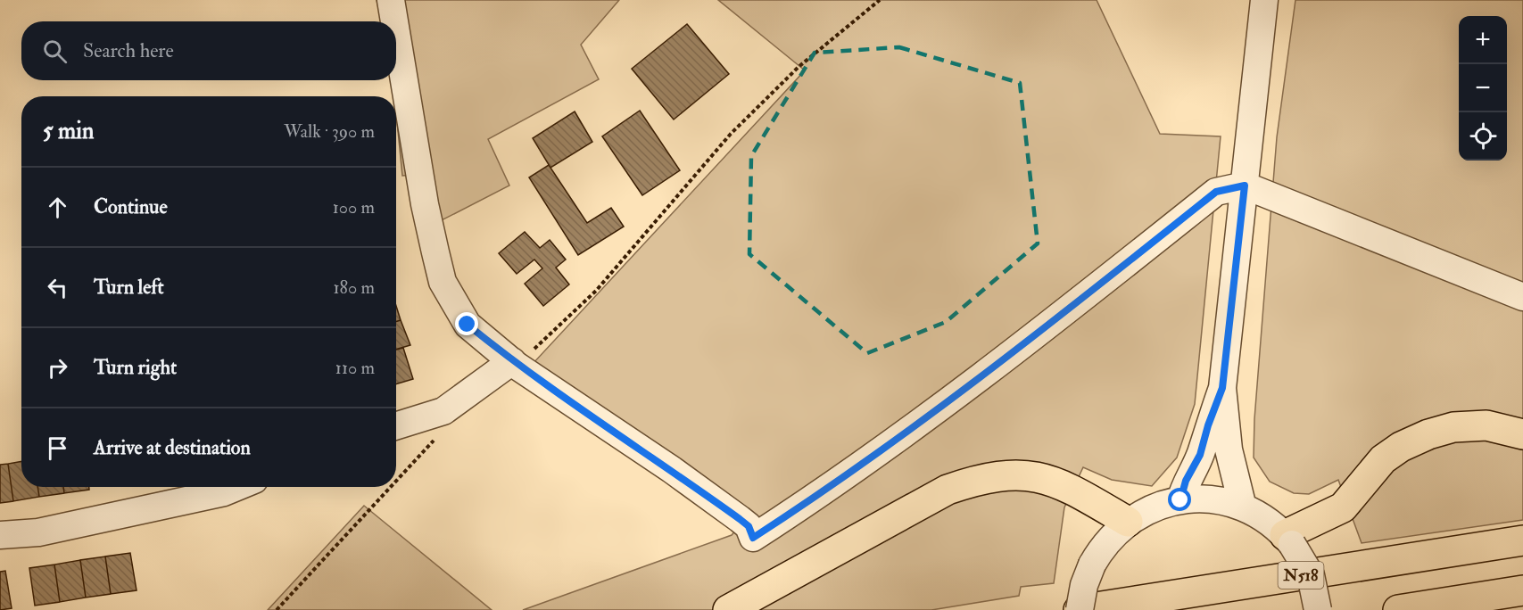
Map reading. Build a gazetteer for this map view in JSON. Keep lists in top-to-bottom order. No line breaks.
{"streets":{"highway":["N518"]},"page":{"map_buttons":["+","−"],"search":"Search here","heading":["5 min","Walk · 390 m"],"list":[["Continue","100 m"],["Turn left","180 m"],["Turn right","110 m"],"Arrive at destination"]}}
